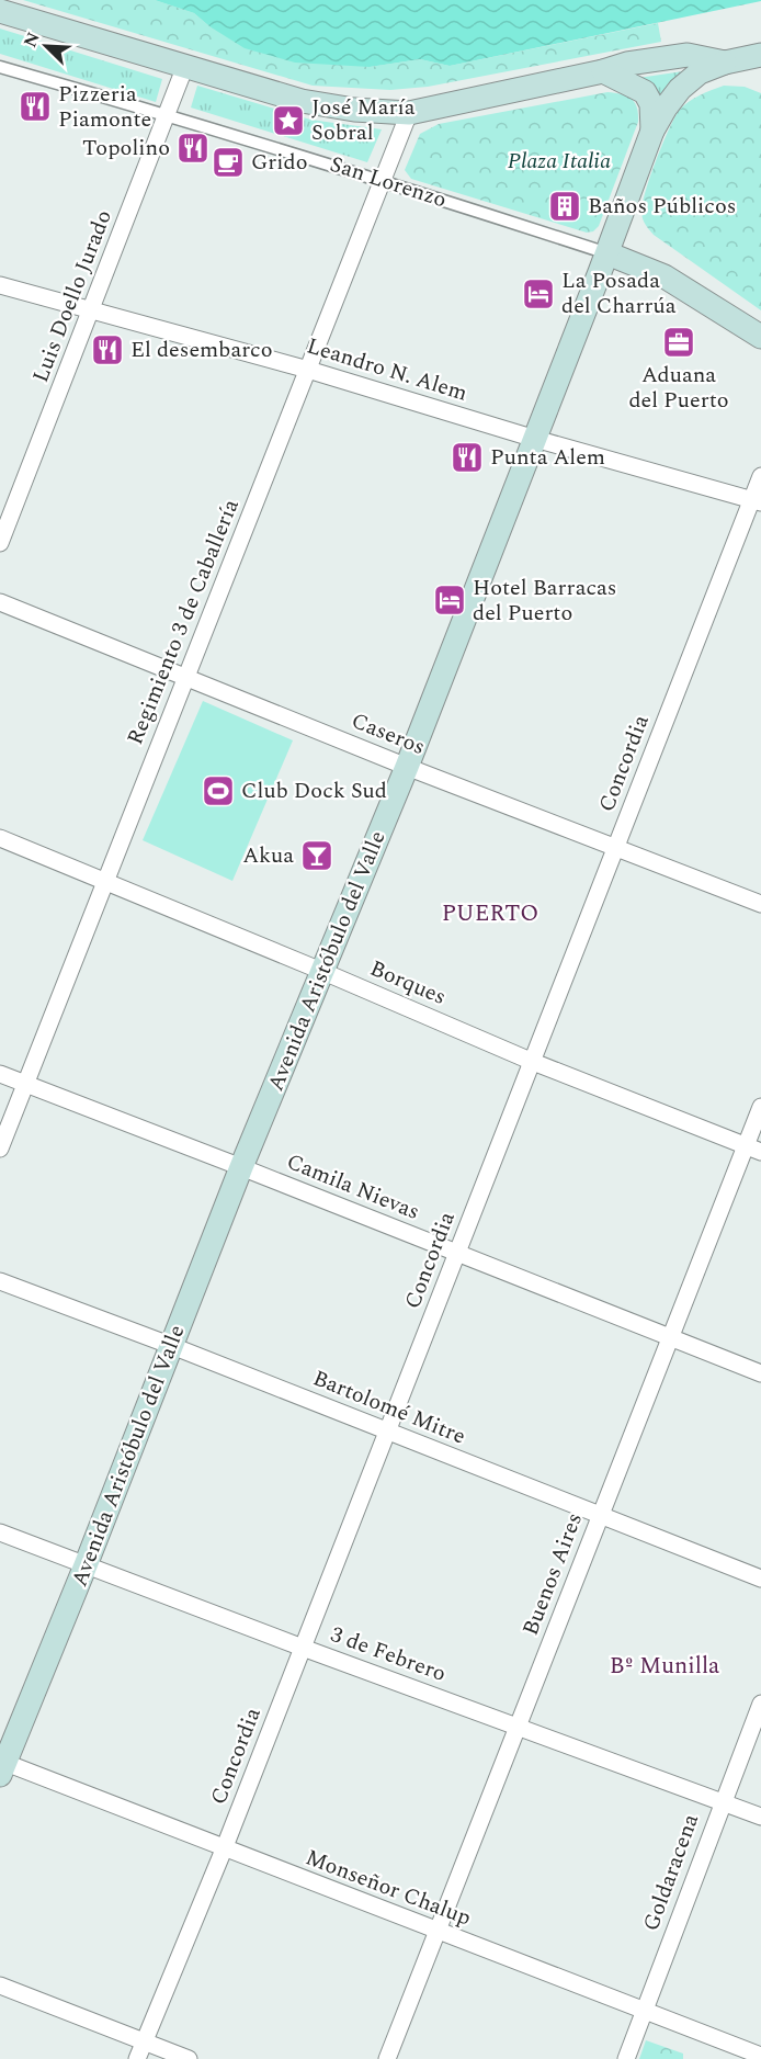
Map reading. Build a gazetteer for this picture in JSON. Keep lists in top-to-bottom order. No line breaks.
{"streets":{"main road":["San Lorenzo","Avenida Aristóbulo del Valle"],"street":["Luis Doello Jurado","Leandro N. Alem","Regimiento 3 de Caballería","Caseros","Concordia","Borques","Camila Nievas","Bartolomé Mitre","Buenos Aires","3 de Febrero","Goldaracena","Monseñor Chalup"]},"crossings":[["San Lorenzo","Luis Doello Jurado"],["San Lorenzo","Regimiento 3 de Caballería"],["San Lorenzo","Avenida Aristóbulo del Valle"],["Luis Doello Jurado","Leandro N. Alem"],["Leandro N. Alem","Regimiento 3 de Caballería"],["Leandro N. Alem","Concordia"],["Leandro N. Alem","Avenida Aristóbulo del Valle"],["Regimiento 3 de Caballería","Caseros"],["Regimiento 3 de Caballería","Borques"],["Regimiento 3 de Caballería","Camila Nievas"],["Caseros","Concordia"],["Caseros","Avenida Aristóbulo del Valle"],["Concordia","Borques"],["Concordia","Camila Nievas"],["Concordia","Bartolomé Mitre"],["Concordia","3 de Febrero"],["Concordia","Monseñor Chalup"],["Avenida Aristóbulo del Valle","Borques"],["Avenida Aristóbulo del Valle","Camila Nievas"],["Avenida Aristóbulo del Valle","Bartolomé Mitre"],["Avenida Aristóbulo del Valle","3 de Febrero"],["Avenida Aristóbulo del Valle","Monseñor Chalup"],["Borques","Buenos Aires"],["Camila Nievas","Buenos Aires"],["Bartolomé Mitre","Buenos Aires"],["Buenos Aires","3 de Febrero"],["Buenos Aires","Monseñor Chalup"],["3 de Febrero","Goldaracena"],["Goldaracena","Monseñor Chalup"]],"districts":["PUERTO","Bº Munilla"],"parks":["Plaza Italia"],"places":{"restaurant":["Pizzeria Piamonte","Topolino","El desembarco","Punta Alem"],"place":["José María Sobral"],"cafe":["Grido"],"building":["Baños Públicos"],"hotel":["La Posada del Charrúa","Hotel Barracas del Puerto"],"office":["Aduana del Puerto"],"sports":["Club Dock Sud"],"bar":["Akua"]},"north":"top left"}
